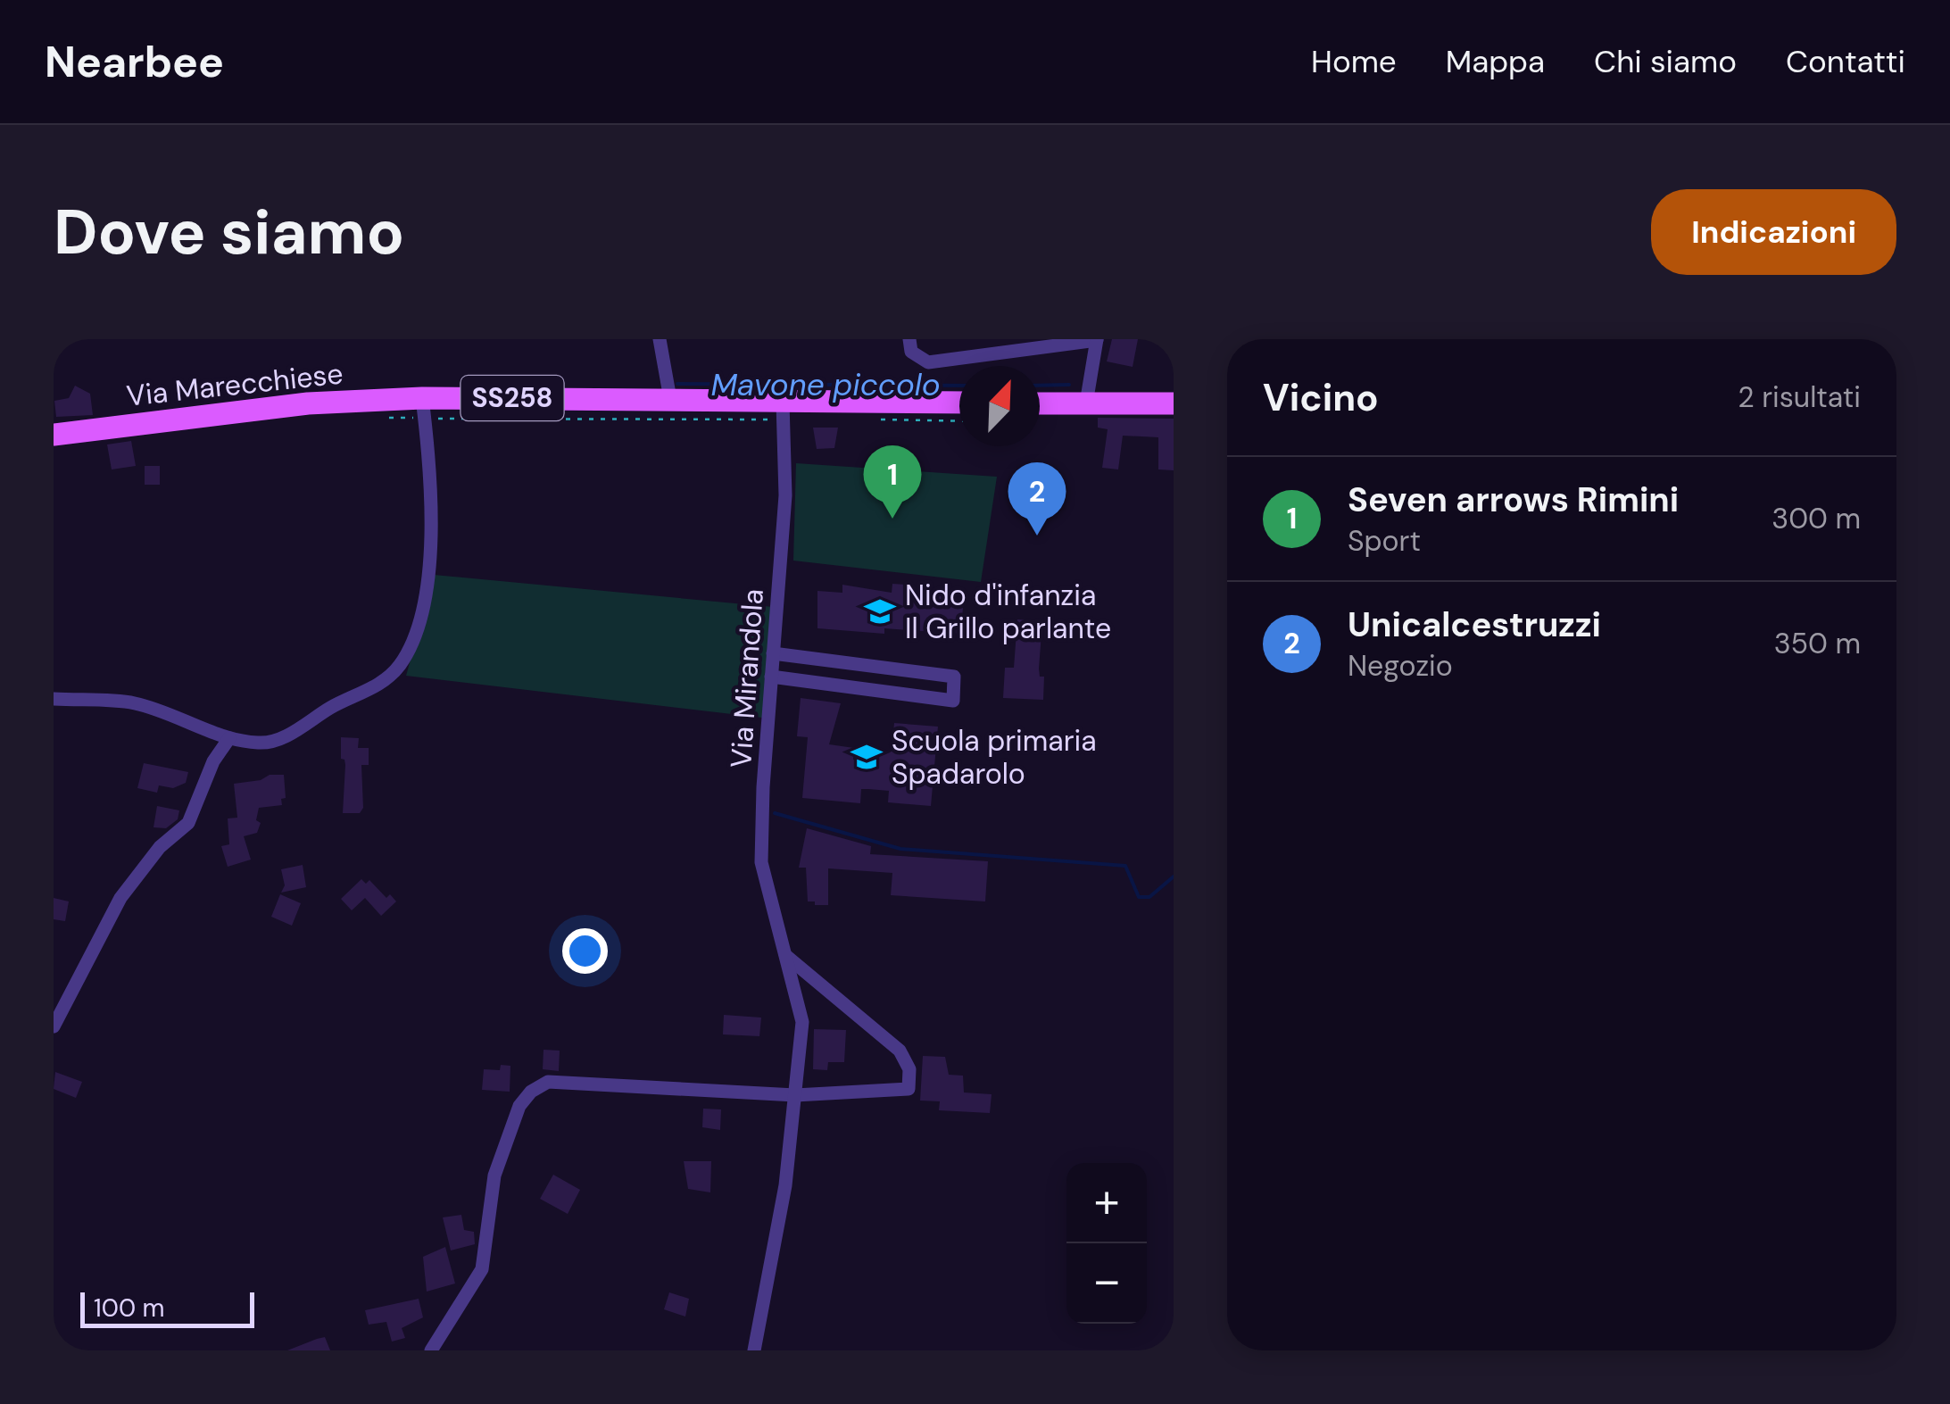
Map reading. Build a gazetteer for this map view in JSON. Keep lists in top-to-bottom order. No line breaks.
{"streets":{"main road":["Via Marecchiese","SS258"],"street":["Via Mirandola"]},"crossings":[["Via Marecchiese","Via Mirandola"]],"water":["Mavone piccolo"],"places":{"school or university":["Nido d'infanzia Il Grillo parlante","Scuola primaria Spadarolo"]},"scale_bar":"100 m","north":"top right","page":{"header":"Nearbee","nav":["Home","Mappa","Chi siamo","Contatti"],"buttons":"Indicazioni","title":"Dove siamo","heading":["Vicino","2 risultati"],"pins":["1","2"],"list":[{"mark":"1","name":"Seven arrows Rimini","note":"Sport","value":"300 m"},{"mark":"2","name":"Unicalcestruzzi","note":"Negozio","value":"350 m"}],"map_buttons":["+","−"],"scale":"100 m"}}
